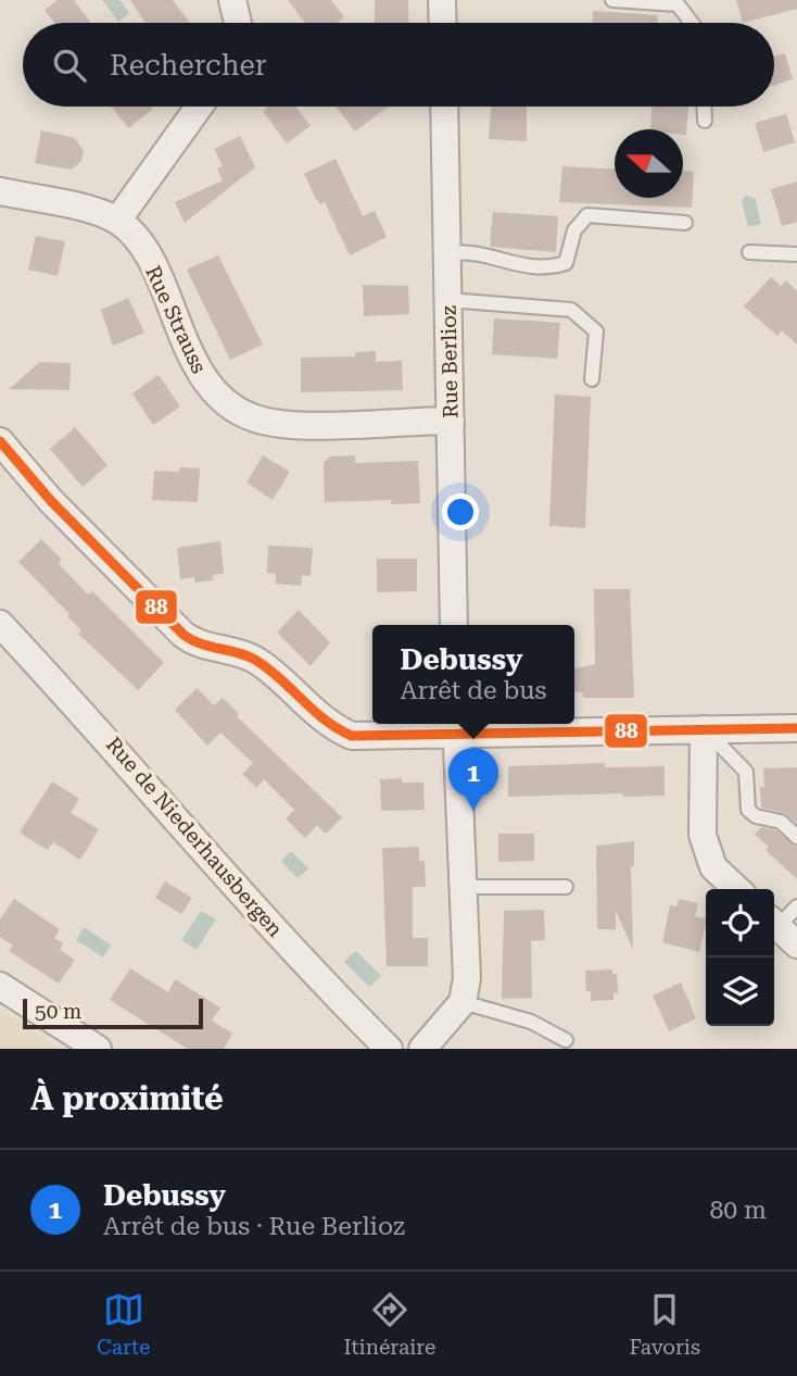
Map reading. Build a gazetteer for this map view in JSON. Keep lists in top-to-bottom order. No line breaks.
{"streets":{"street":["Rue Strauss","Rue Berlioz","Rue de Niederhausbergen"]},"crossings":[["Rue Strauss","Rue Berlioz"]],"lines":["transit line 88"],"scale_bar":"50 m","north":"left","page":{"search":"Rechercher","popup":["Debussy","Arrêt de bus"],"pins":"1","scale":"50 m","heading":"À proximité","list":[{"mark":"1","name":"Debussy","note":"Arrêt de bus · Rue Berlioz","value":"80 m"}],"nav":["Carte","Itinéraire","Favoris"]}}
